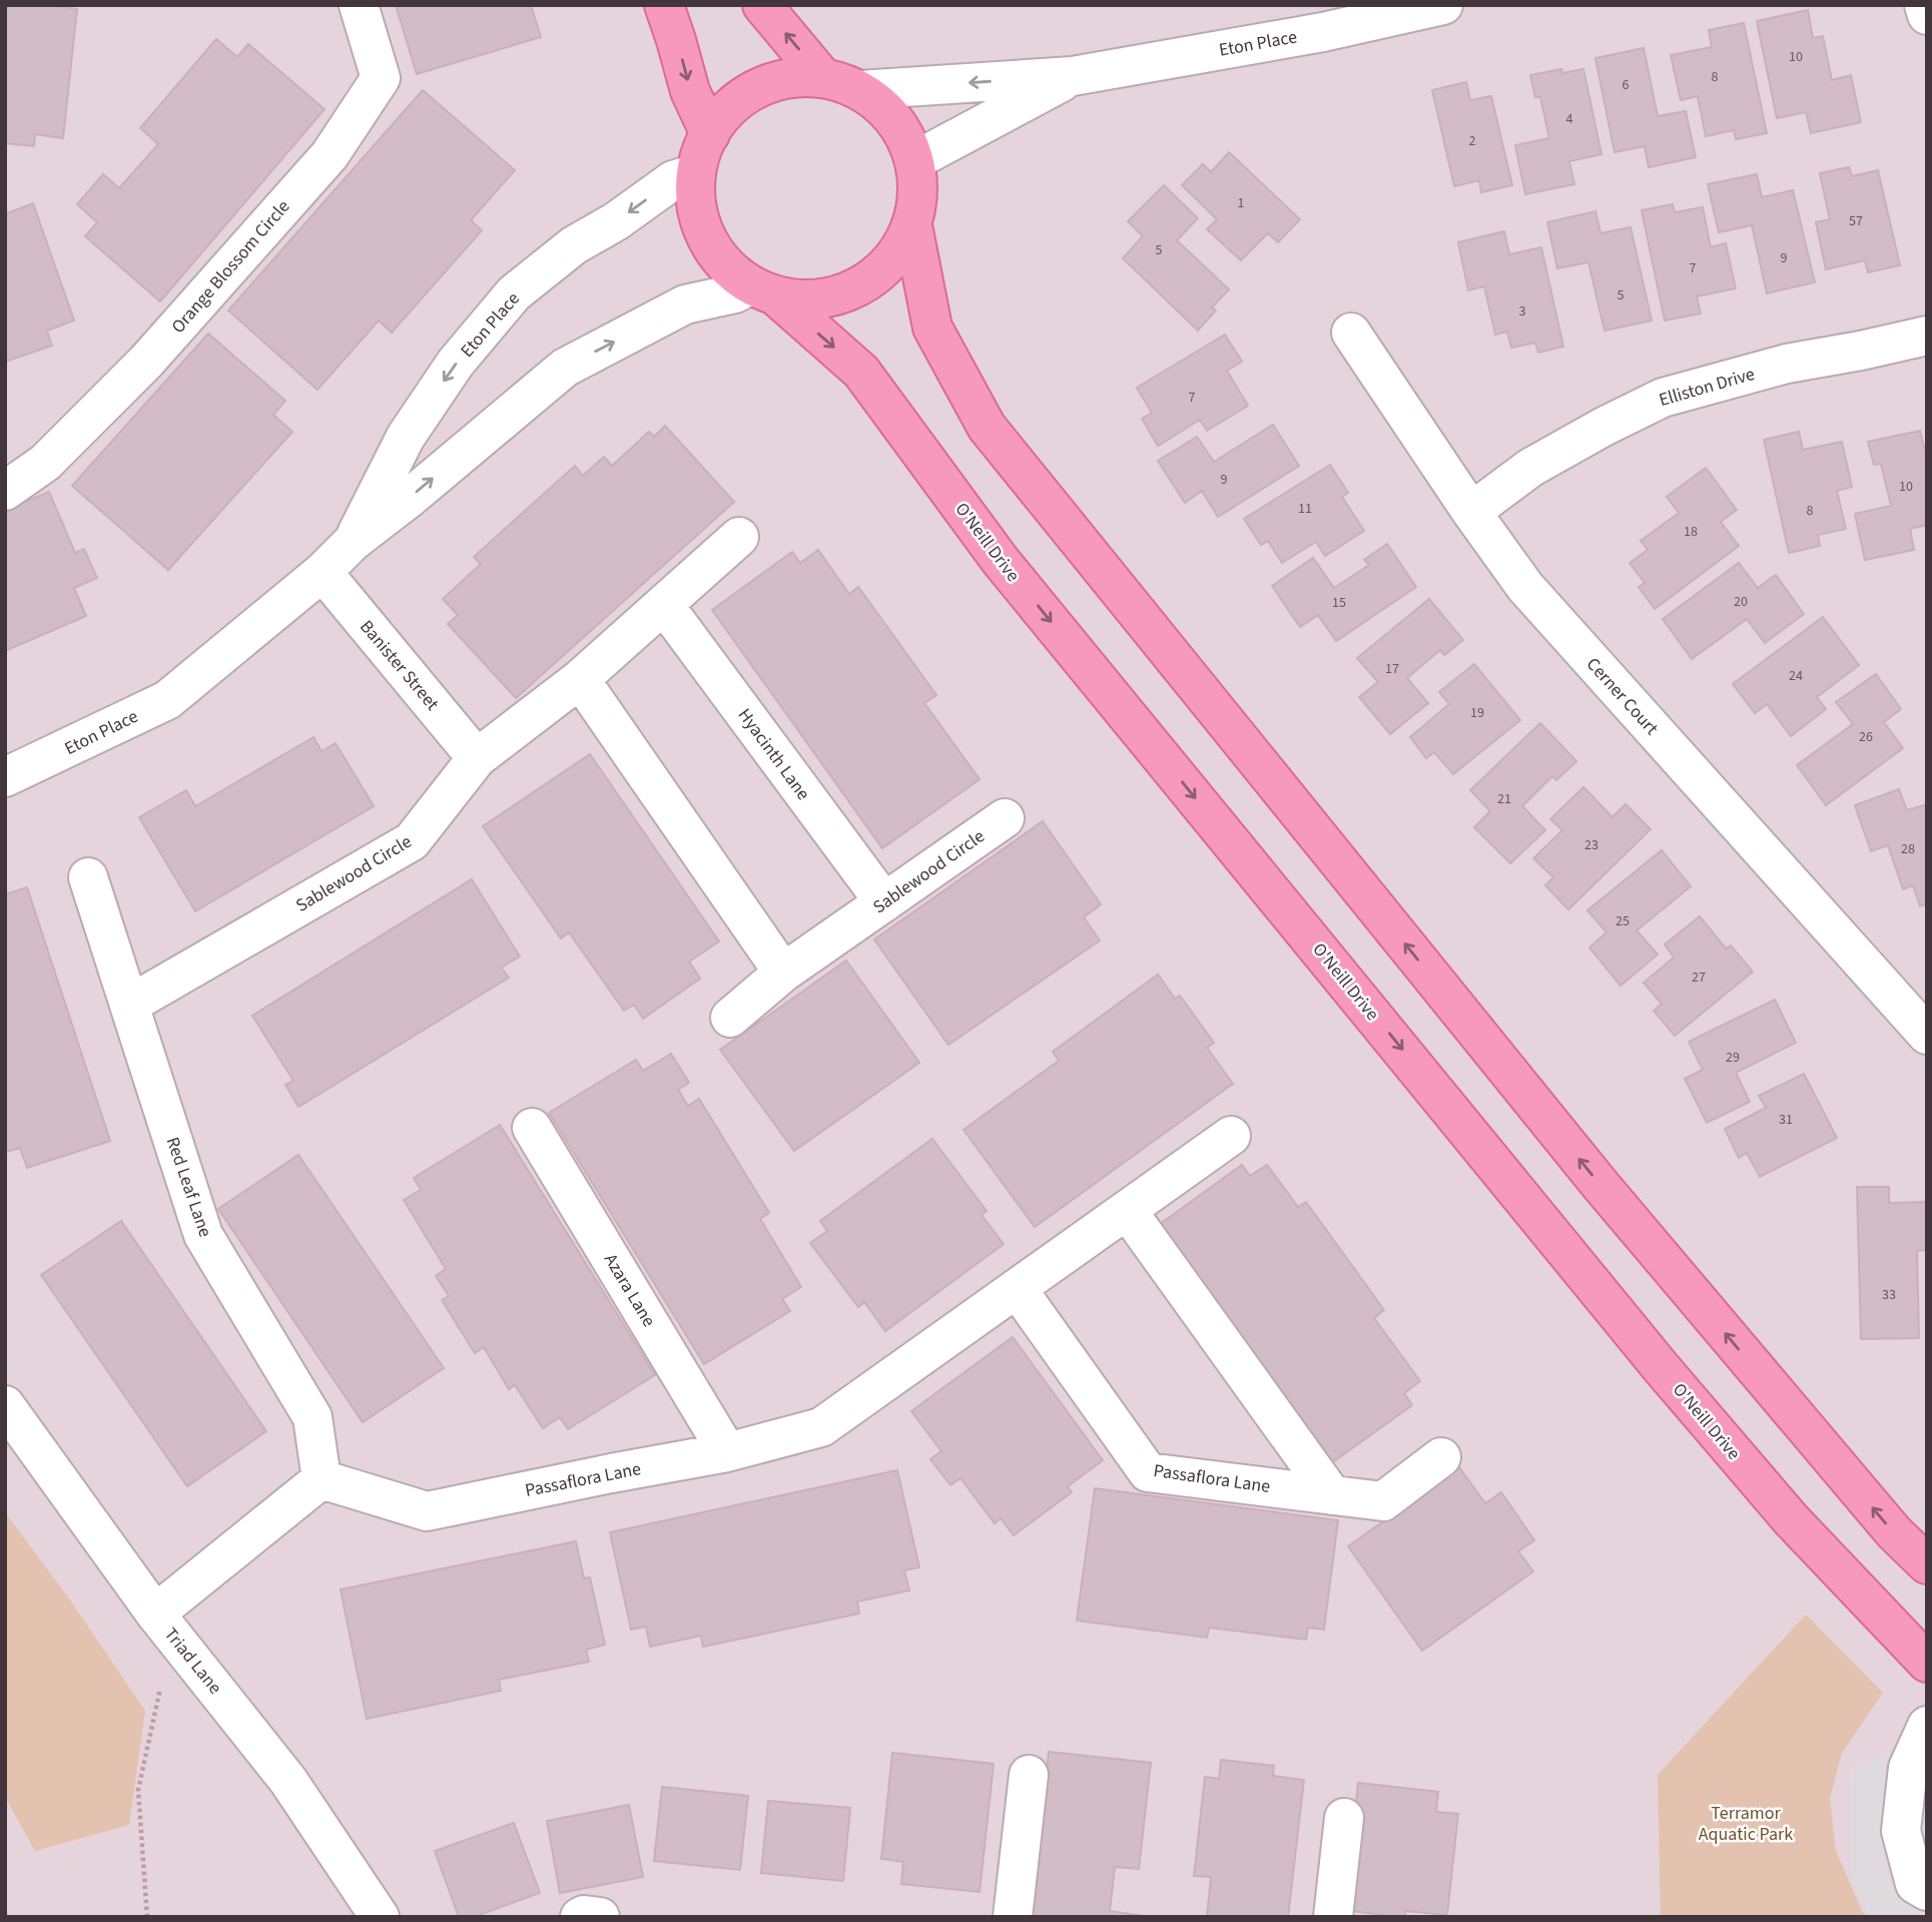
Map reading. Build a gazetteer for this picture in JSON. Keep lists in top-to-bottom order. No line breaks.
{"streets":{"main road":["O'Neill Drive"],"street":["Eton Place","Orange Blossom Circle","Elliston Drive","Banister Street","Cerner Court","Hyacinth Lane","Sablewood Circle","Red Leaf Lane","Azara Lane","Passaflora Lane","Triad Lane"]},"crossings":[["Eton Place","O'Neill Drive"],["Eton Place","Banister Street"],["Elliston Drive","Cerner Court"],["Banister Street","Sablewood Circle"],["Hyacinth Lane","Sablewood Circle"],["Sablewood Circle","Red Leaf Lane"],["Red Leaf Lane","Passaflora Lane"],["Azara Lane","Passaflora Lane"]],"parks":["Terramor Aquatic Park"],"house_numbers":["10","8","6","4","2","1","57","5","9","7","5","3","7","9","10","11","8","18","20","15","17","24","19","26","21","23","28","25","27","29","31","33"]}
